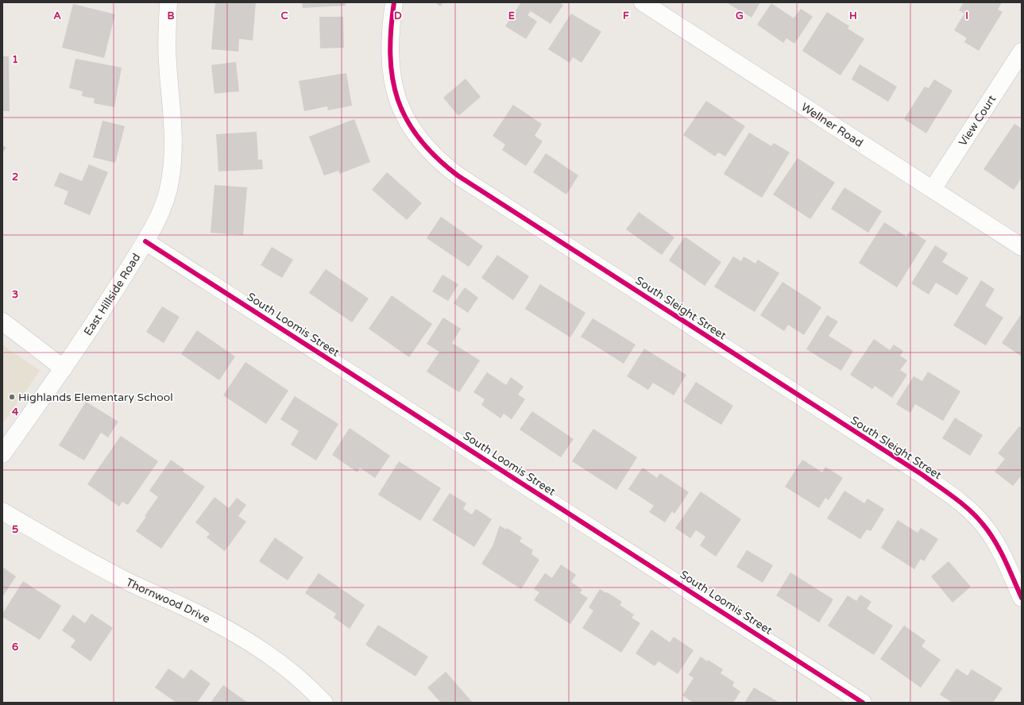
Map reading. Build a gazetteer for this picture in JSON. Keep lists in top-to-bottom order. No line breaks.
{"streets":{"street":["View Court","Wellner Road","East Hillside Road","South Sleight Street","South Loomis Street","Thornwood Drive"]},"crossings":[["View Court","Wellner Road"],["East Hillside Road","South Loomis Street"]],"places":["Highlands Elementary School"],"grid":{"columns":["A","B","C","D","E","F","G","H","I"],"rows":["1","2","3","4","5","6"]}}
